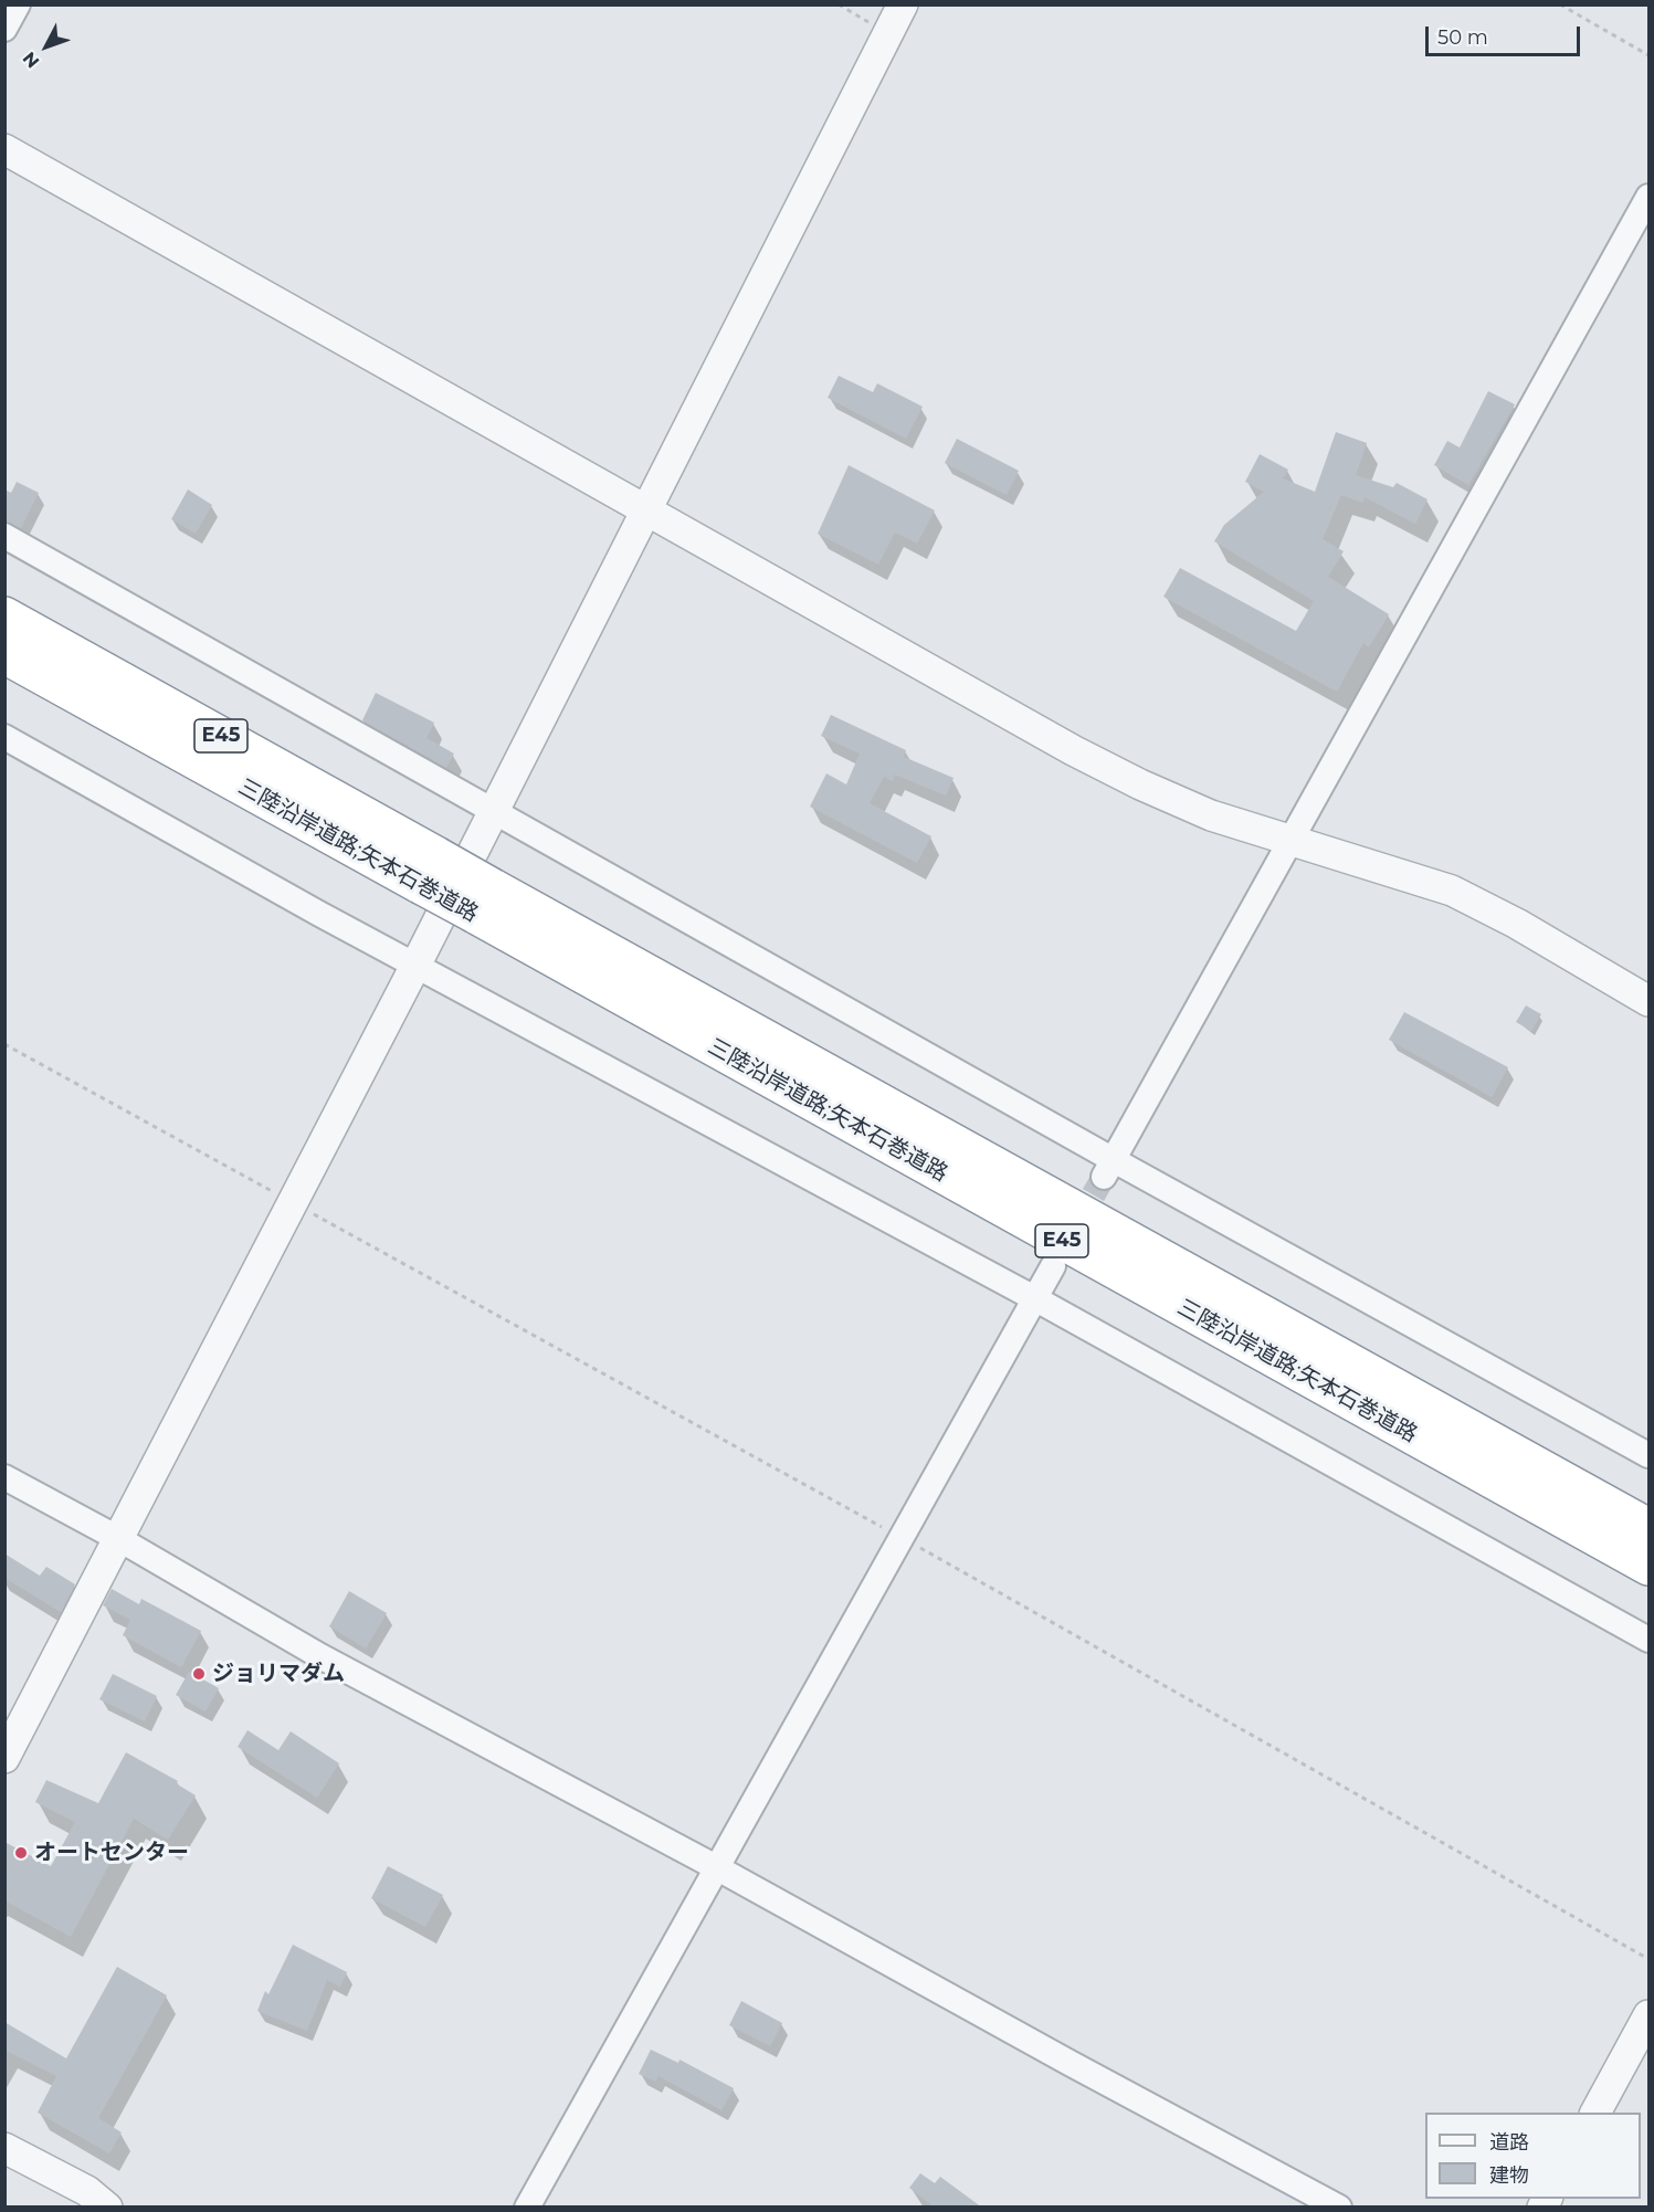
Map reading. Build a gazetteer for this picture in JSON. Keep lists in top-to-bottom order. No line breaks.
{"streets":{"highway":["E45","三陸沿岸道路;矢本石巻道路"]},"places":["ジョリマダム","オートセンター"],"legend":["道路","建物"],"scale_bar":"50 m","north":"bottom left"}
